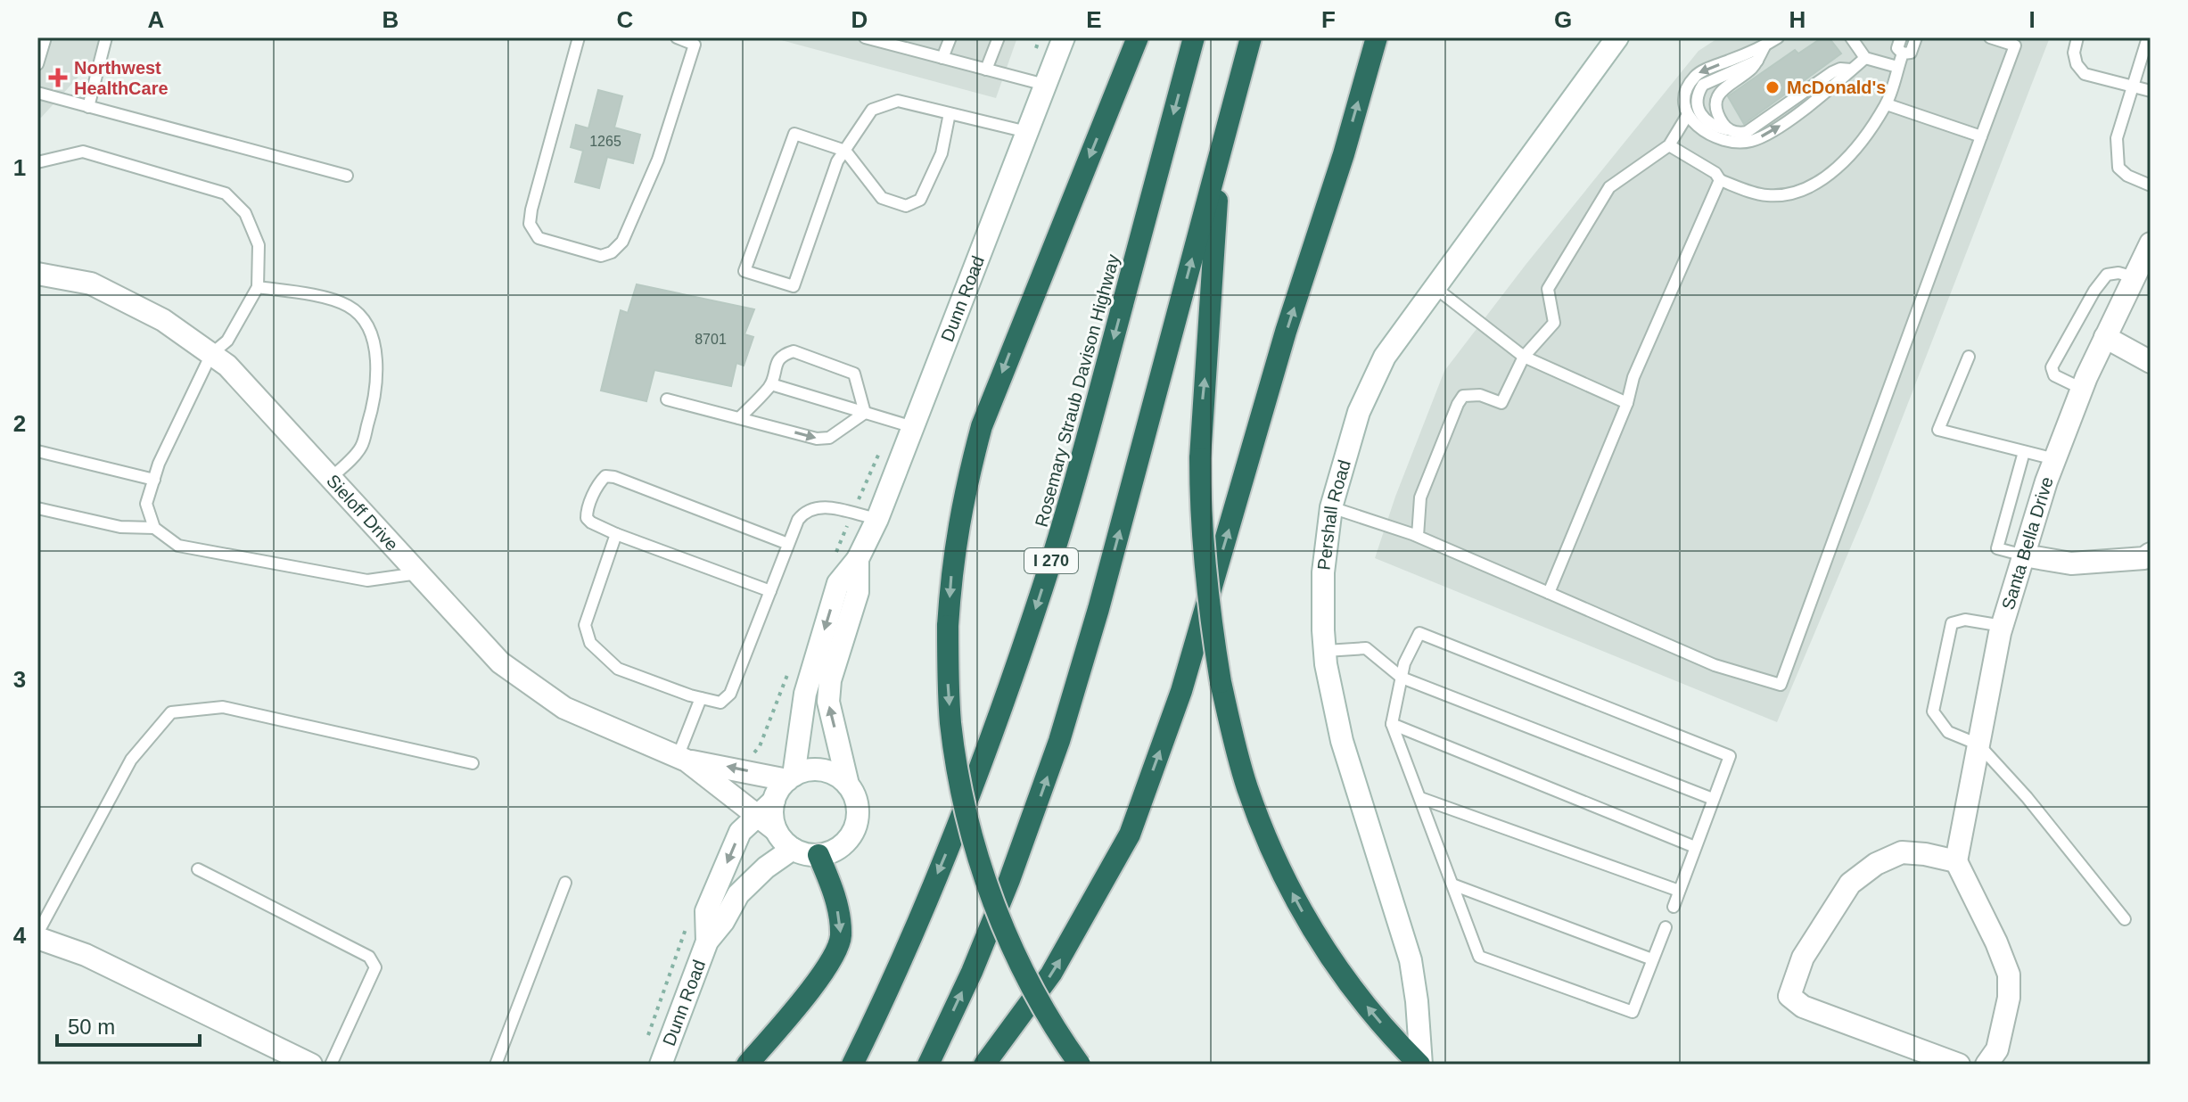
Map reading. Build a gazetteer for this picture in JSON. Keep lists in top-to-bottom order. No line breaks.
{"streets":{"highway":["Rosemary Straub Davison Highway","I 270"],"street":["Dunn Road","Sieloff Drive","Pershall Road","Santa Bella Drive"]},"crossings":[["Dunn Road","Sieloff Drive"]],"places":{"health":["Northwest HealthCare"],"other":["McDonald's"]},"house_numbers":["1265","8701"],"scale_bar":"50 m","grid":{"columns":["A","B","C","D","E","F","G","H","I"],"rows":["1","2","3","4"]}}
